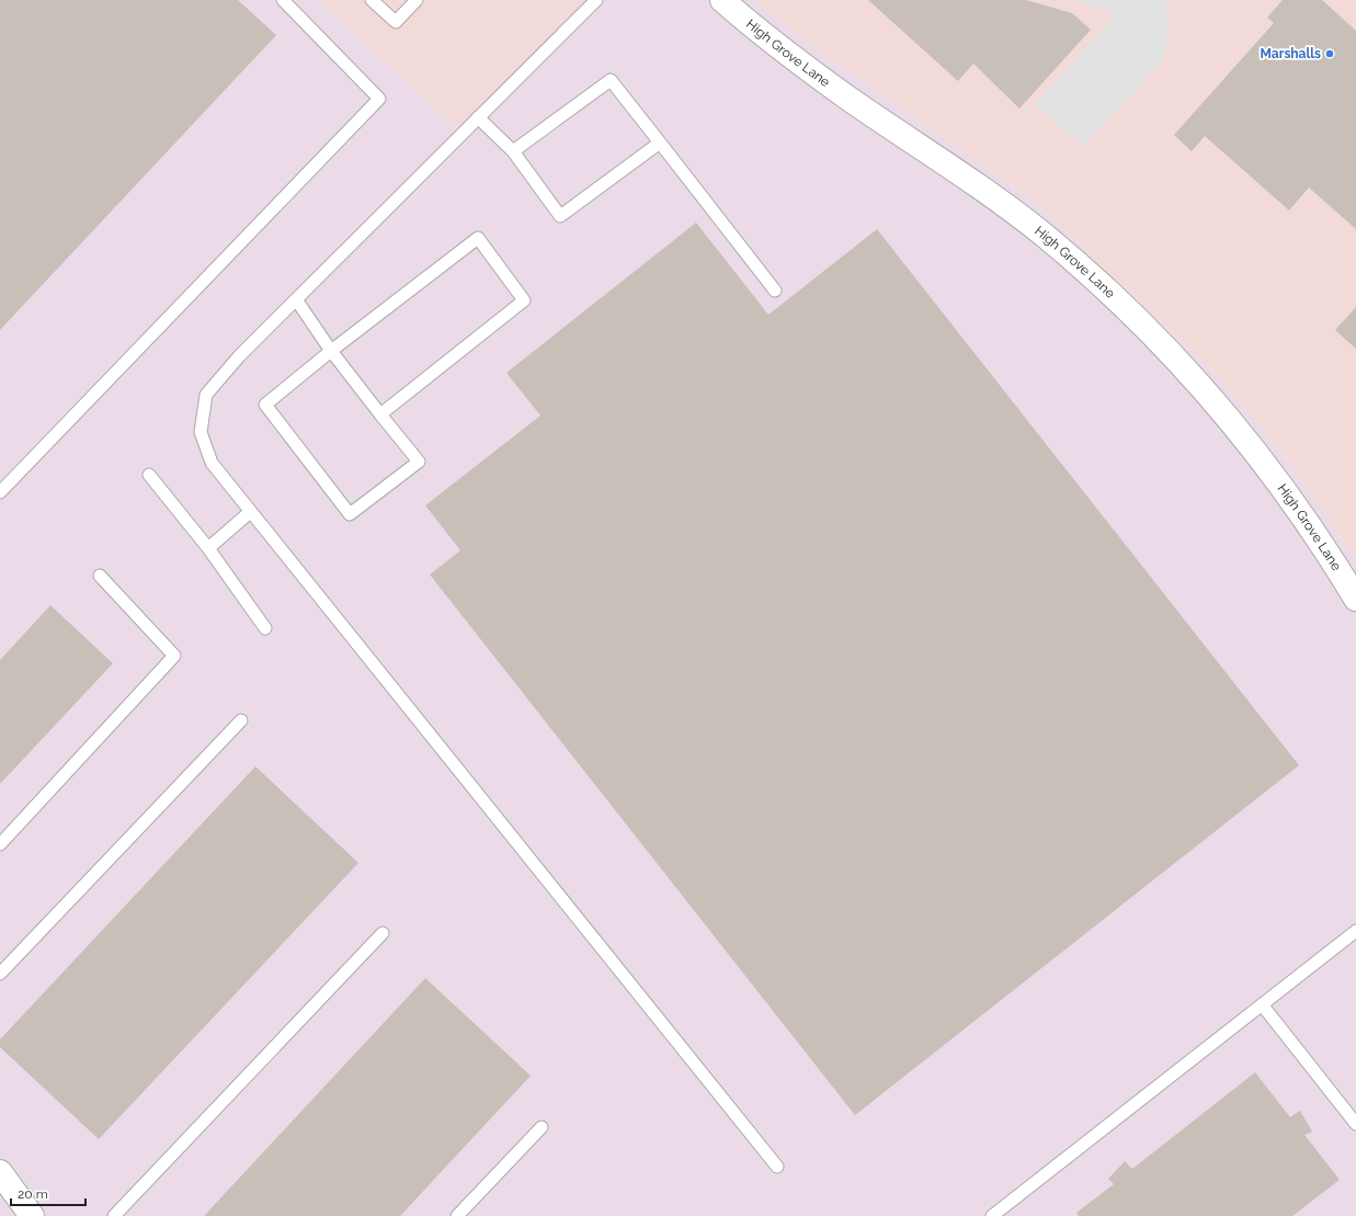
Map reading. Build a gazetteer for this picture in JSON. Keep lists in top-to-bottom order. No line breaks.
{"streets":{"street":["High Grove Lane"]},"places":["Marshalls"],"scale_bar":"20 m"}
